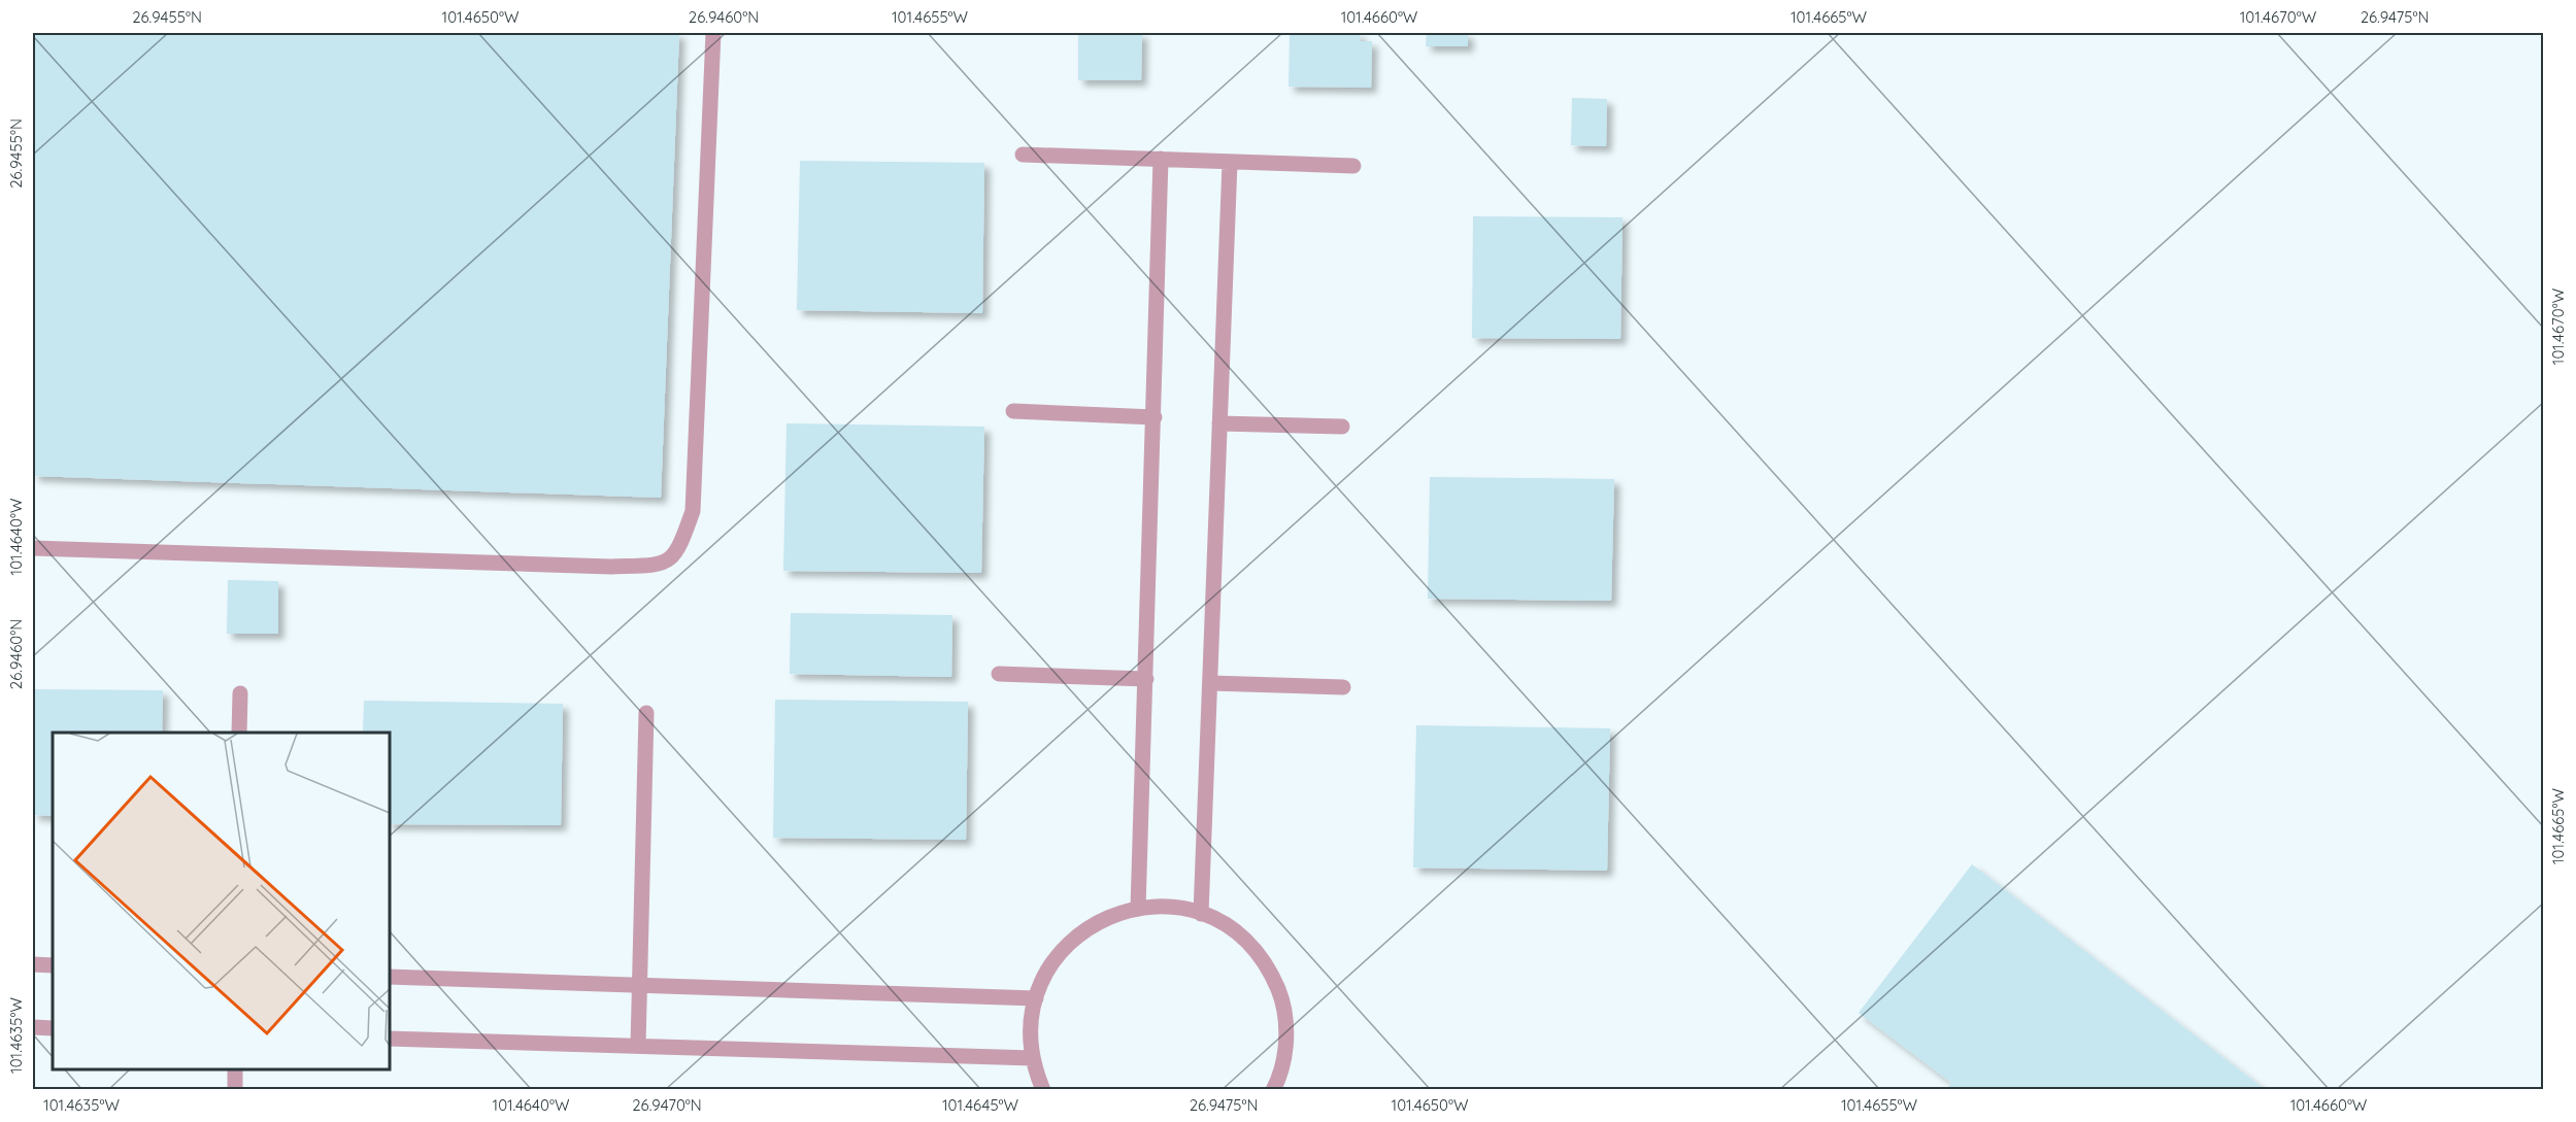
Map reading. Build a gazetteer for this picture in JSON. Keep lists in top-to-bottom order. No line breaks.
{"coordinates":["26.9455°N","101.4650°W","26.9460°N","101.4655°W","101.4660°W","101.4665°W","101.4670°W","26.9475°N","101.4640°W","101.4635°W","26.9470°N","101.4645°W"]}
